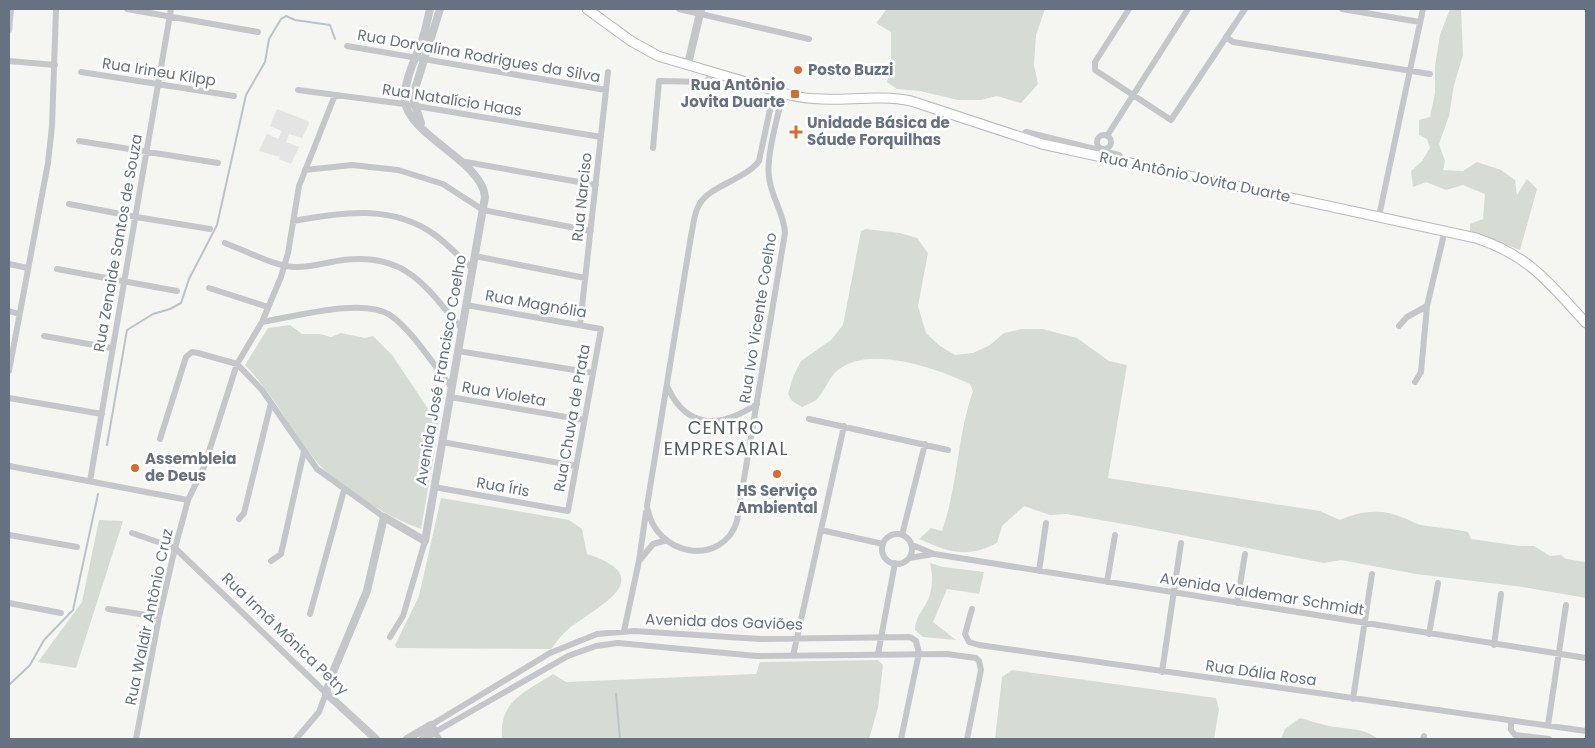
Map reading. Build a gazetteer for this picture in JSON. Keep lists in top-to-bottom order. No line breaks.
{"streets":{"main road":["Rua Antônio Jovita Duarte"],"street":["Rua Dorvalina Rodrigues da Silva","Rua Irineu Kilpp","Rua Natalício Haas","Rua Narciso","Rua Zenaide Santos de Souza","Rua Magnólia","Rua Ivo Vicente Coelho","Avenida José Francisco Coelho","Rua Violeta","Rua Chuva de Prata","Rua Íris","Avenida Valdemar Schmidt","Rua Waldir Antônio Cruz","Avenida dos Gaviões","Rua Irmã Mônica Petry","Rua Dália Rosa"]},"crossings":[["Rua Dorvalina Rodrigues da Silva","Rua Narciso"],["Rua Dorvalina Rodrigues da Silva","Avenida José Francisco Coelho"],["Rua Irineu Kilpp","Rua Zenaide Santos de Souza"],["Rua Natalício Haas","Rua Narciso"],["Rua Natalício Haas","Avenida José Francisco Coelho"],["Rua Natalício Haas","Rua Waldir Antônio Cruz"],["Rua Antônio Jovita Duarte","Rua Ivo Vicente Coelho"],["Rua Narciso","Rua Magnólia"],["Rua Magnólia","Avenida José Francisco Coelho"],["Rua Magnólia","Rua Chuva de Prata"],["Avenida José Francisco Coelho","Rua Violeta"],["Avenida José Francisco Coelho","Rua Íris"],["Rua Violeta","Rua Chuva de Prata"],["Rua Chuva de Prata","Rua Íris"],["Rua Waldir Antônio Cruz","Rua Irmã Mônica Petry"]],"districts":["CENTRO EMPRESARIAL"],"places":{"other":["Posto Buzzi","Assembleia de Deus","HS Serviço Ambiental"],"transit":["Rua Antônio Jovita Duarte"],"health":["Unidade Básica de Sáude Forquilhas"]}}
